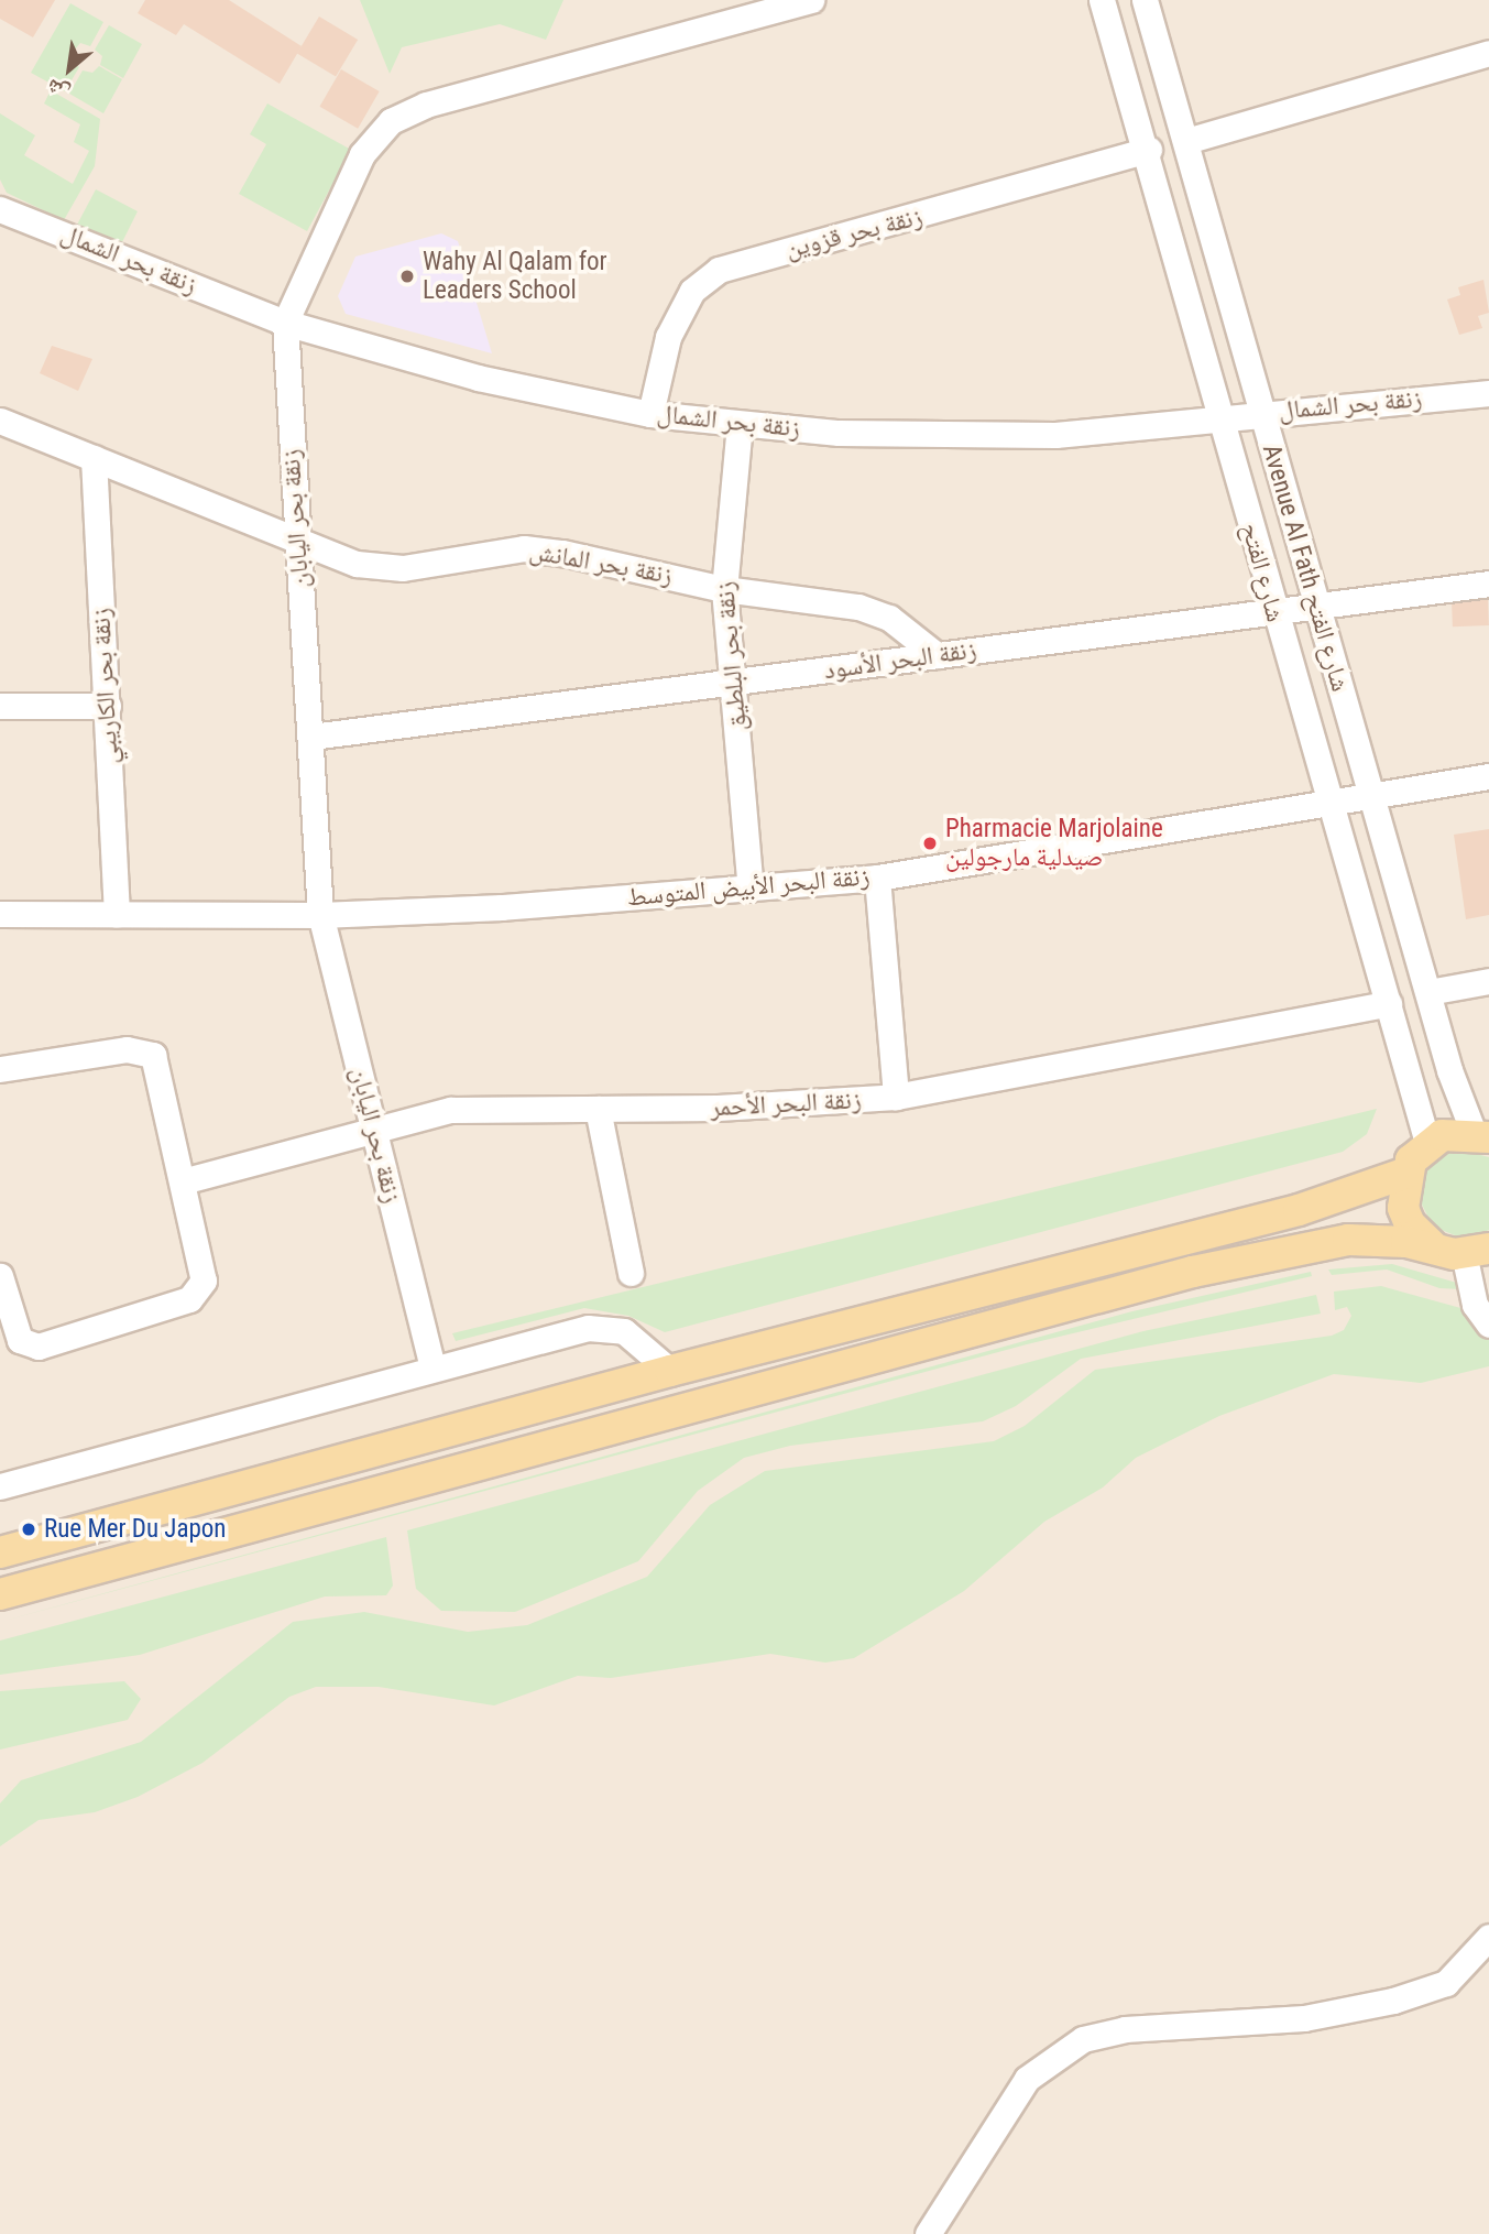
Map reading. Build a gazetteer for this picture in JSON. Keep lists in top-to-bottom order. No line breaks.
{"streets":{"street":["زنقة بحر قزوين","زنقة بحر الشمال","زنقة بحر اليابان","زنقة بحر المانش","Avenue Al Fath شارع الفتح","شارع الفتح","زنقة بحر البلطيق","زنقة البحر الأسود","زنقة بحر الكاريبي","زنقة البحر الأبيض المتوسط","زنقة البحر الأحمر"]},"crossings":[["زنقة بحر قزوين","زنقة بحر الشمال"],["زنقة بحر قزوين","شارع الفتح"],["زنقة بحر الشمال","زنقة بحر اليابان"],["زنقة بحر الشمال","Avenue Al Fath شارع الفتح"],["زنقة بحر الشمال","شارع الفتح"],["زنقة بحر الشمال","زنقة بحر البلطيق"],["زنقة بحر اليابان","زنقة بحر المانش"],["زنقة بحر اليابان","زنقة البحر الأسود"],["زنقة بحر اليابان","زنقة البحر الأبيض المتوسط"],["زنقة بحر اليابان","زنقة البحر الأحمر"],["زنقة بحر المانش","زنقة بحر البلطيق"],["زنقة بحر المانش","زنقة البحر الأسود"],["زنقة بحر المانش","زنقة بحر الكاريبي"],["Avenue Al Fath شارع الفتح","زنقة البحر الأسود"],["Avenue Al Fath شارع الفتح","زنقة البحر الأبيض المتوسط"],["شارع الفتح","زنقة البحر الأسود"],["شارع الفتح","زنقة البحر الأبيض المتوسط"],["شارع الفتح","زنقة البحر الأحمر"],["زنقة بحر البلطيق","زنقة البحر الأسود"],["زنقة بحر البلطيق","زنقة البحر الأبيض المتوسط"],["زنقة بحر الكاريبي","زنقة البحر الأبيض المتوسط"]],"places":["Wahy Al Qalam for Leaders School","Pharmacie Marjolaine صيدلية مارجولين","Rue Mer Du Japon"],"north":"bottom left"}
